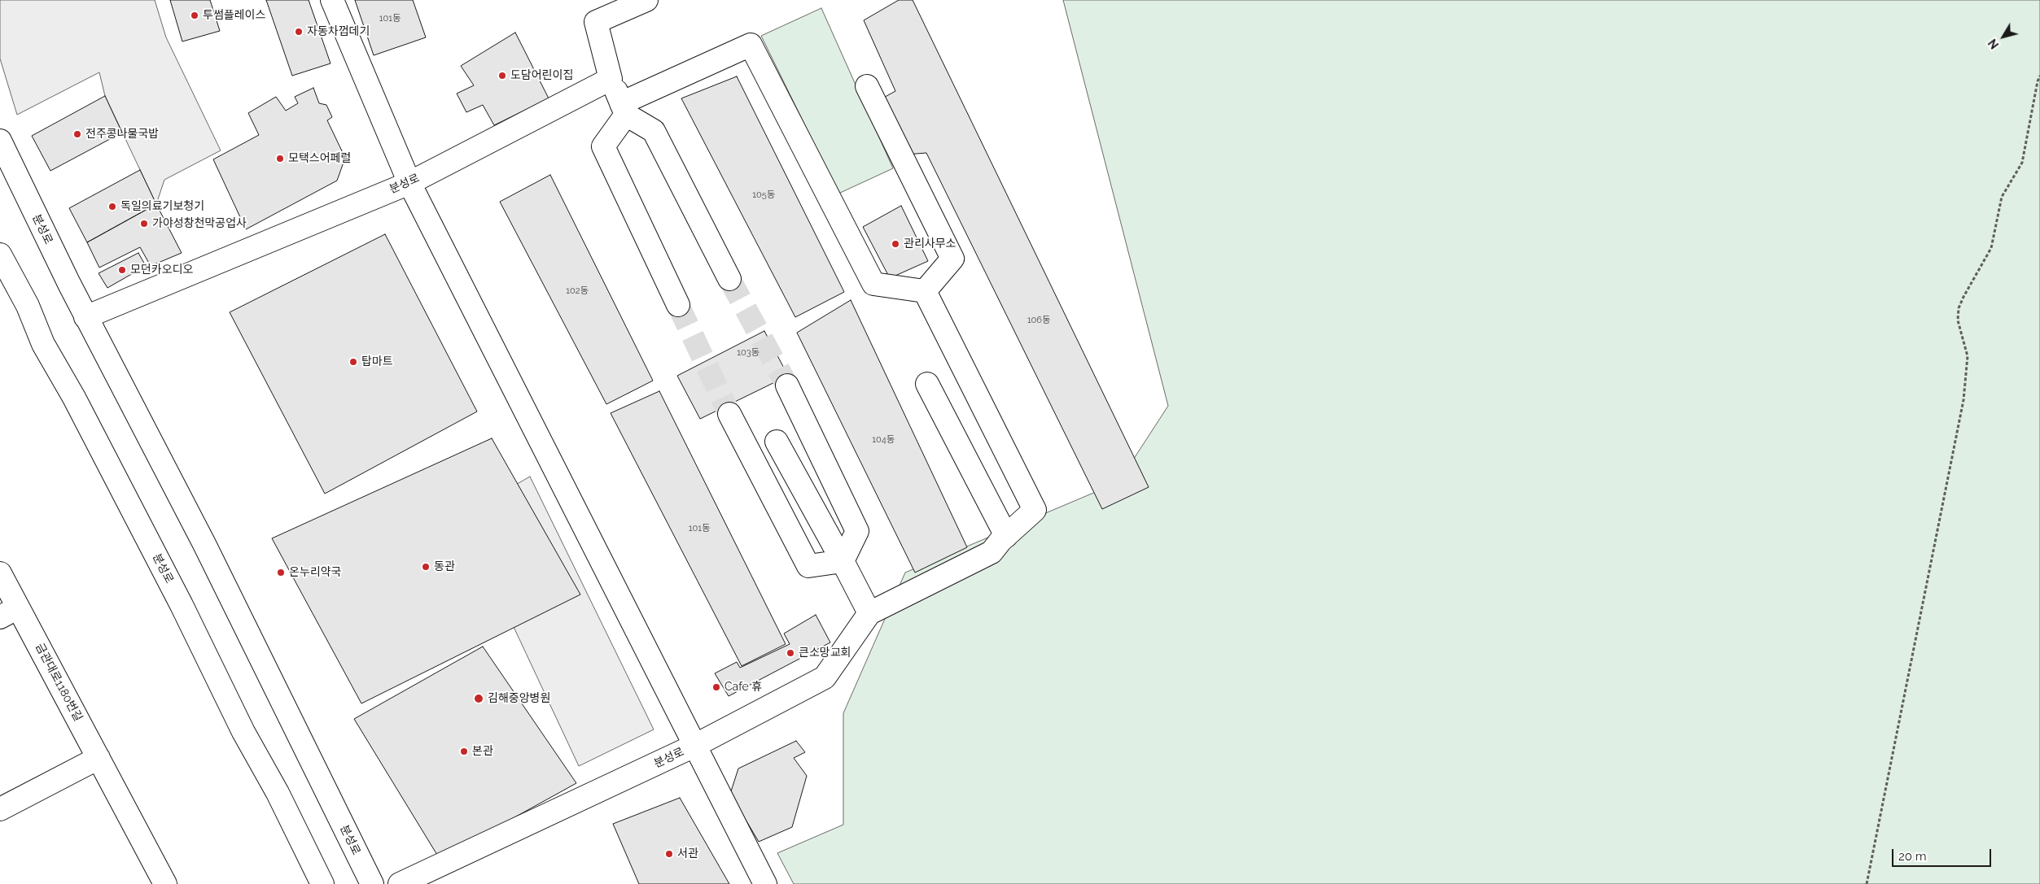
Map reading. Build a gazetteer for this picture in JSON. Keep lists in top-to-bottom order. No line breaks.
{"streets":{"street":["분성로","금관대로1180번길"]},"places":["투썸플레이스","자동차껍데기","도담어린이집","전주콩나물국밥","모택스어페럴","독일의료기보청기","가야성창천막공업사","관리사무소","모던카오디오","탑마트","동관","온누리약국","큰소망교회","Cafe 휴","김해중앙병원","본관","서관"],"house_numbers":["101동","105동","102동","106동","103동","104동","101동"],"scale_bar":"20 m","north":"bottom left"}
